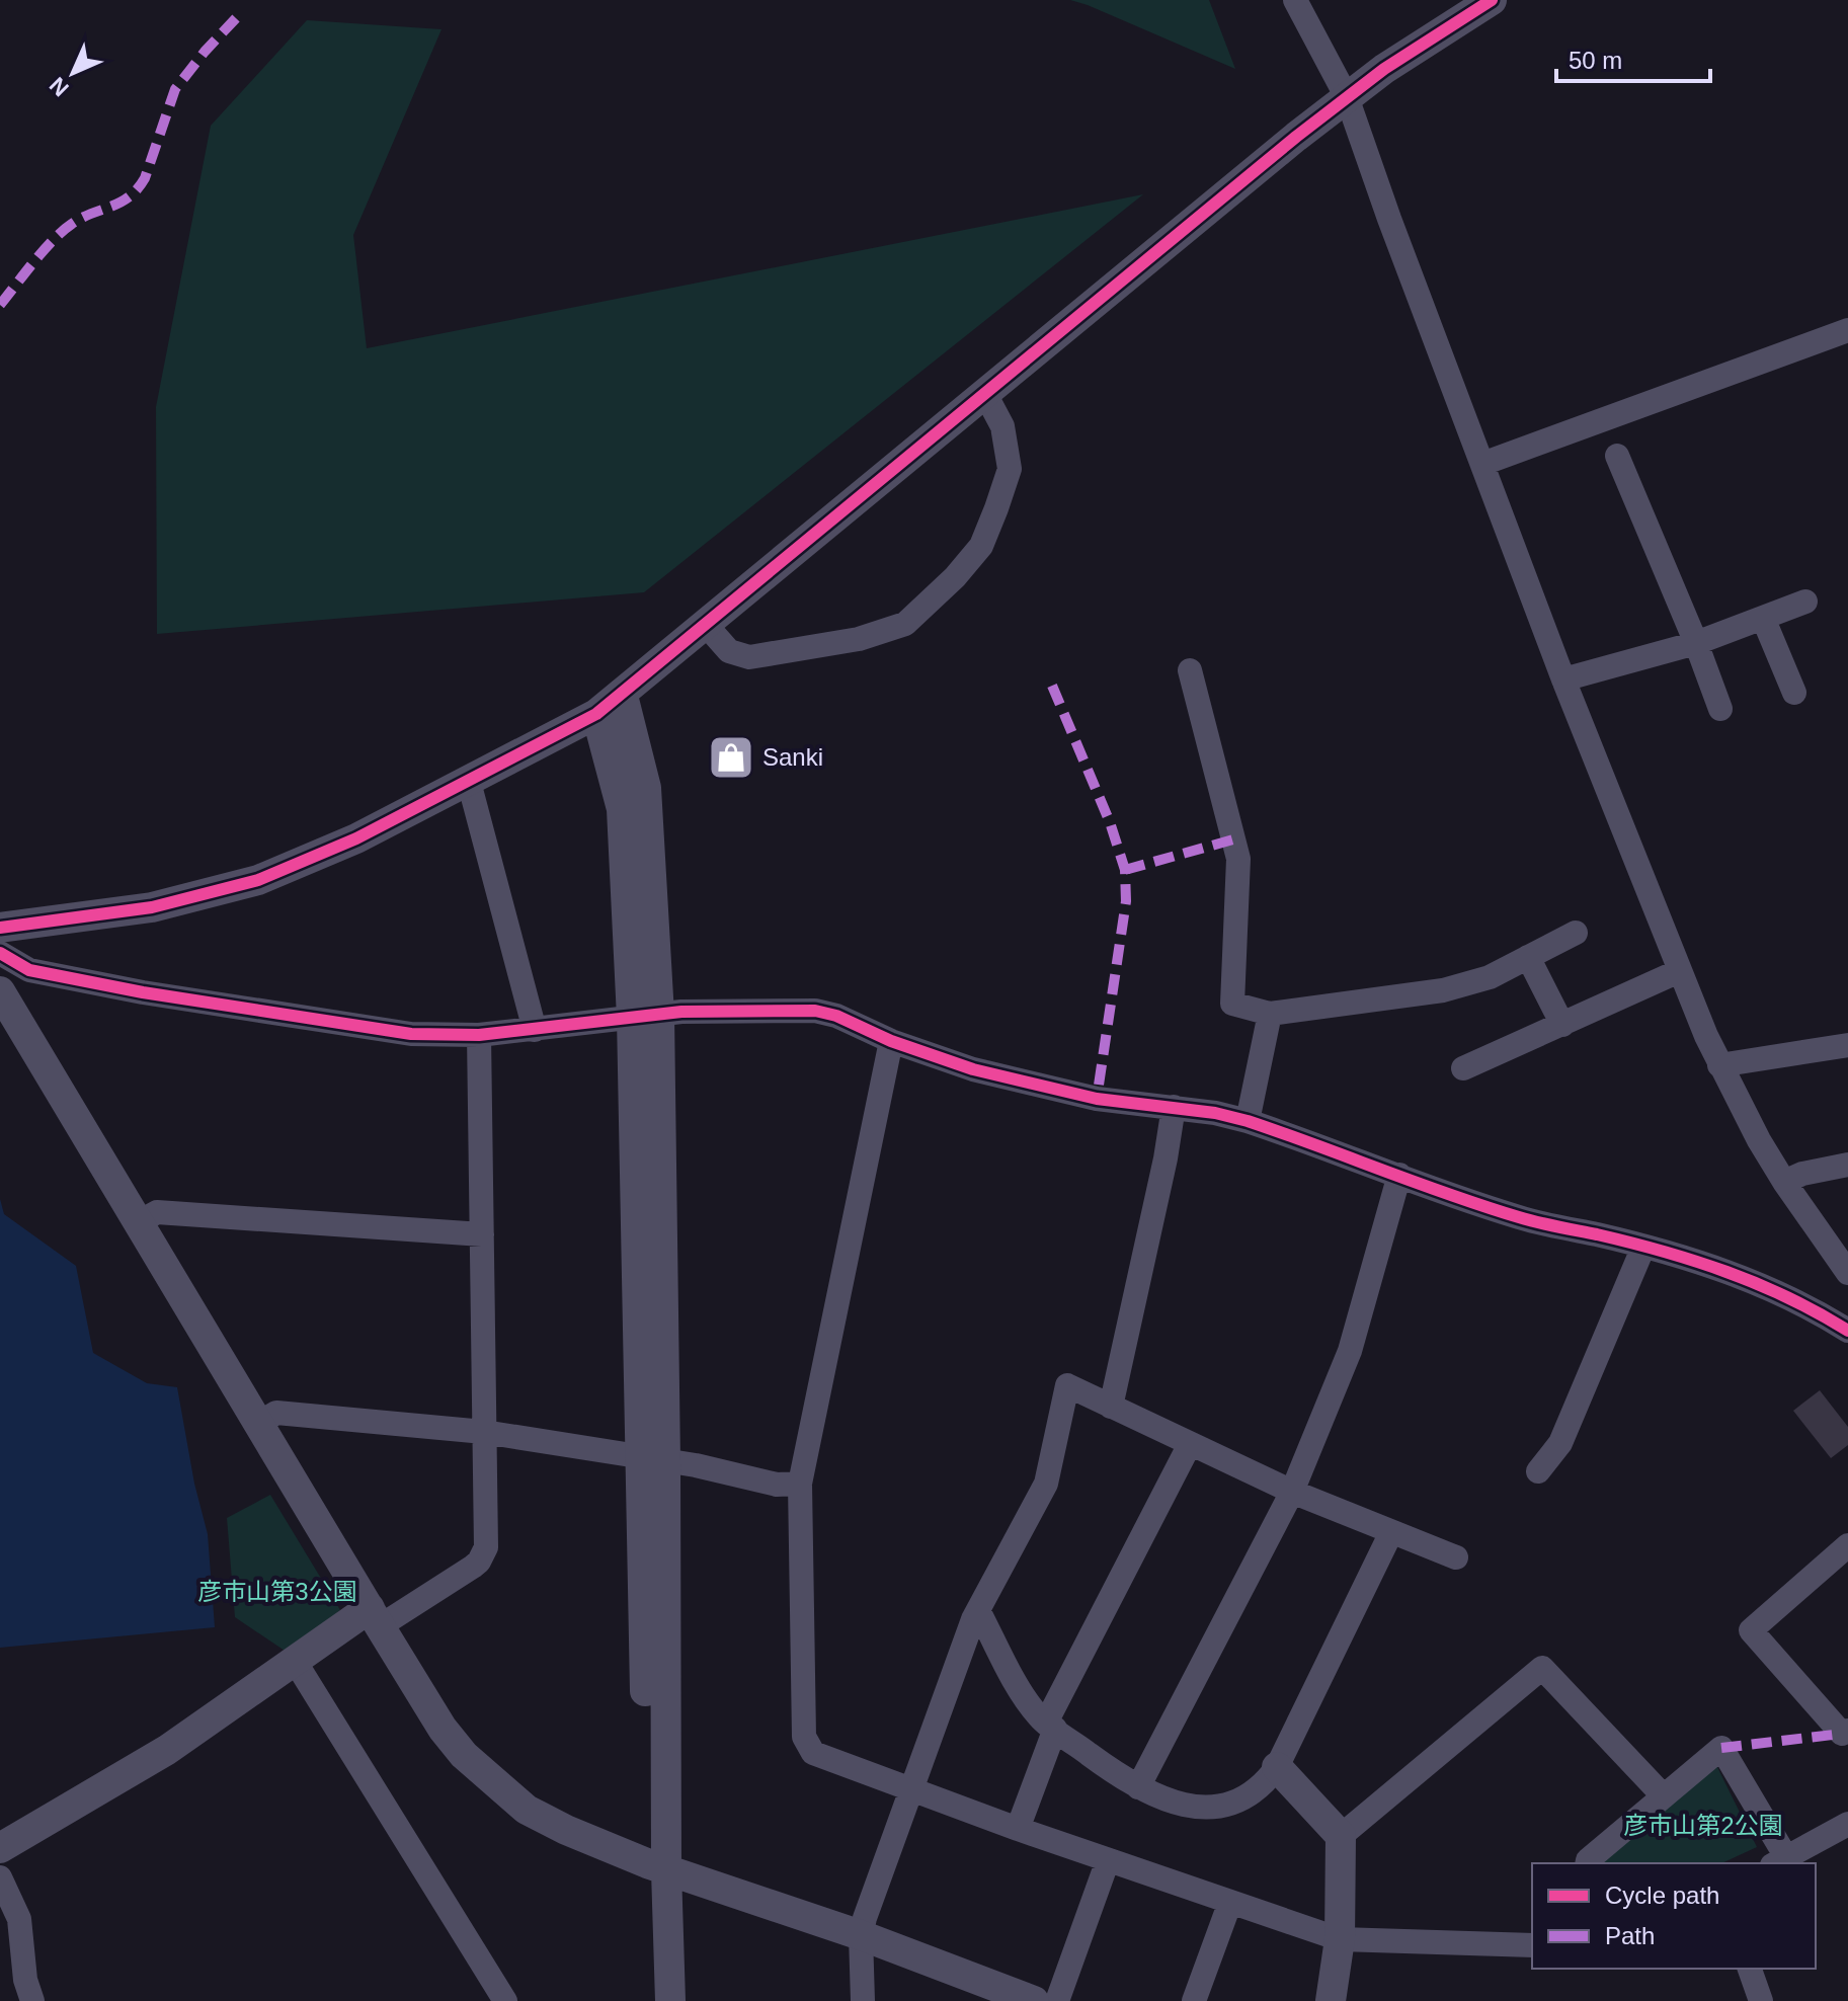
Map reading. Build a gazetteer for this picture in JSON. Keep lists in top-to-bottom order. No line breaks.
{"parks":["彦市山第3公園","彦市山第2公園"],"places":{"shop":["Sanki"]},"legend":["Cycle path","Path"],"scale_bar":"50 m","north":"bottom left"}
